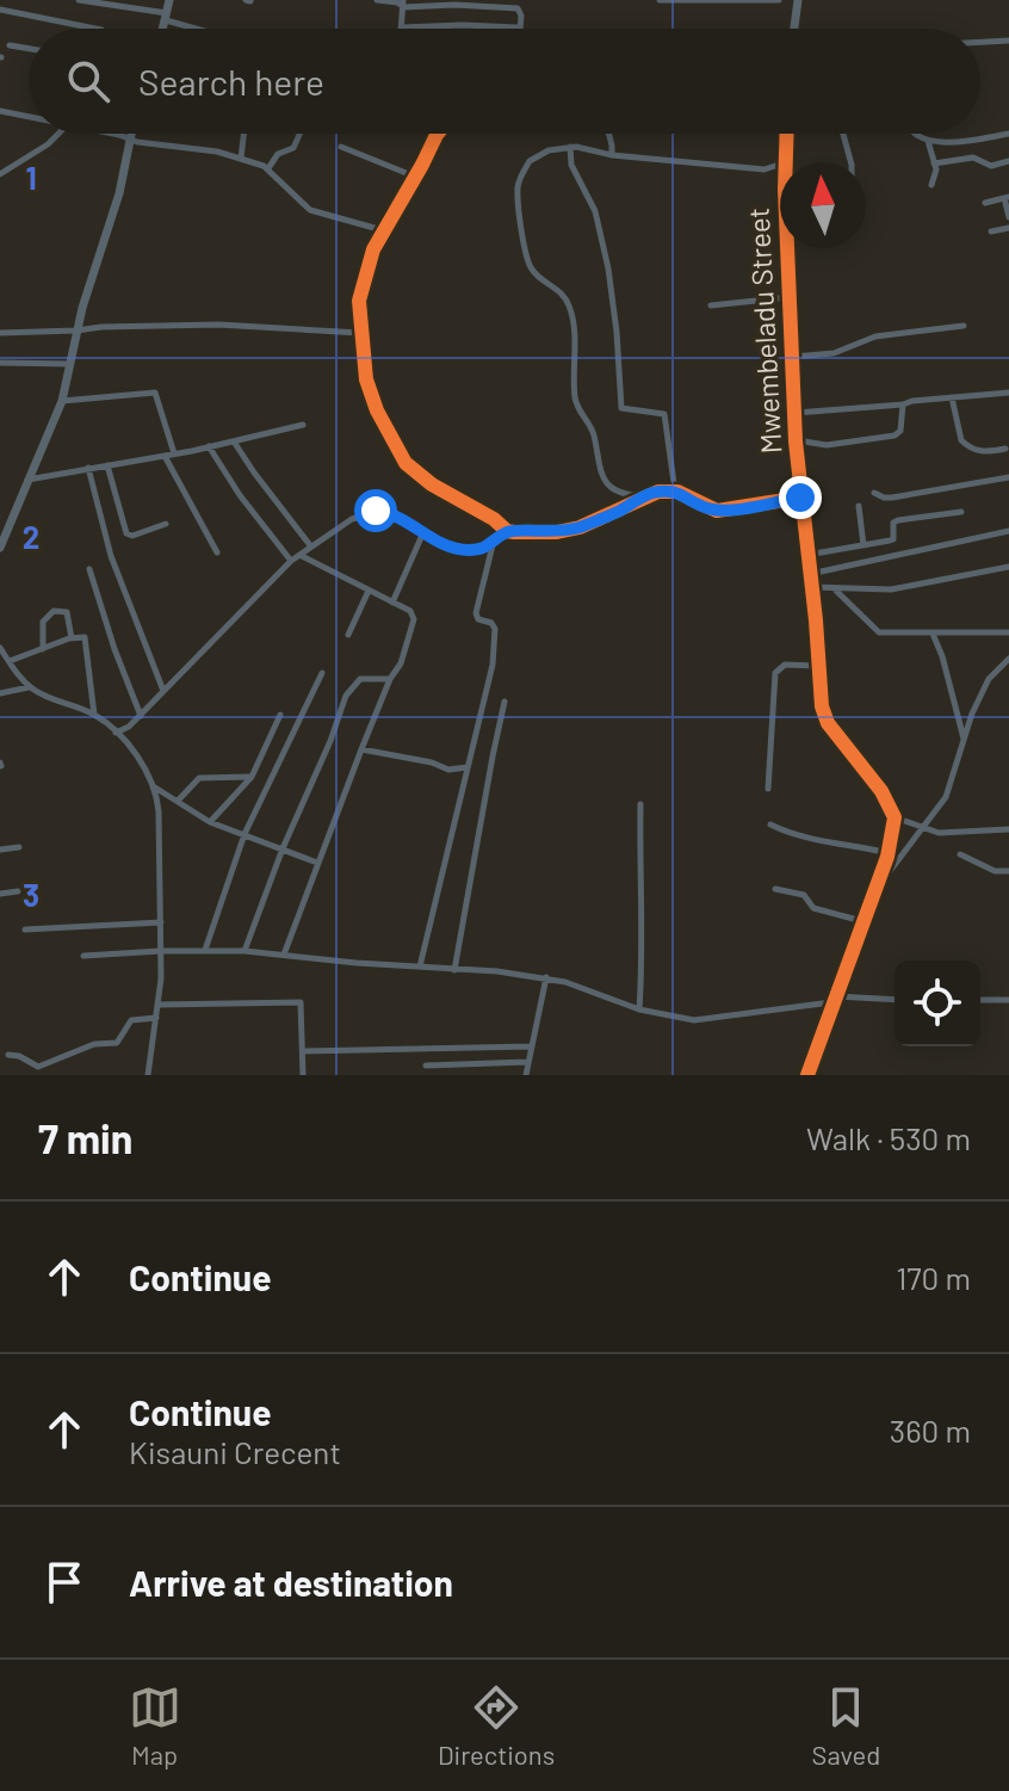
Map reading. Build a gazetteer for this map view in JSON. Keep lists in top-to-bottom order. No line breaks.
{"streets":{"street":["Mwembeladu Street"]},"north":"top","page":{"search":"Search here","heading":["7 min","Walk · 530 m"],"list":[["Continue","170 m"],["Continue","Kisauni Crecent","360 m"],"Arrive at destination"],"nav":["Map","Directions","Saved"]},"grid":{"rows":["1","2","3"]}}
